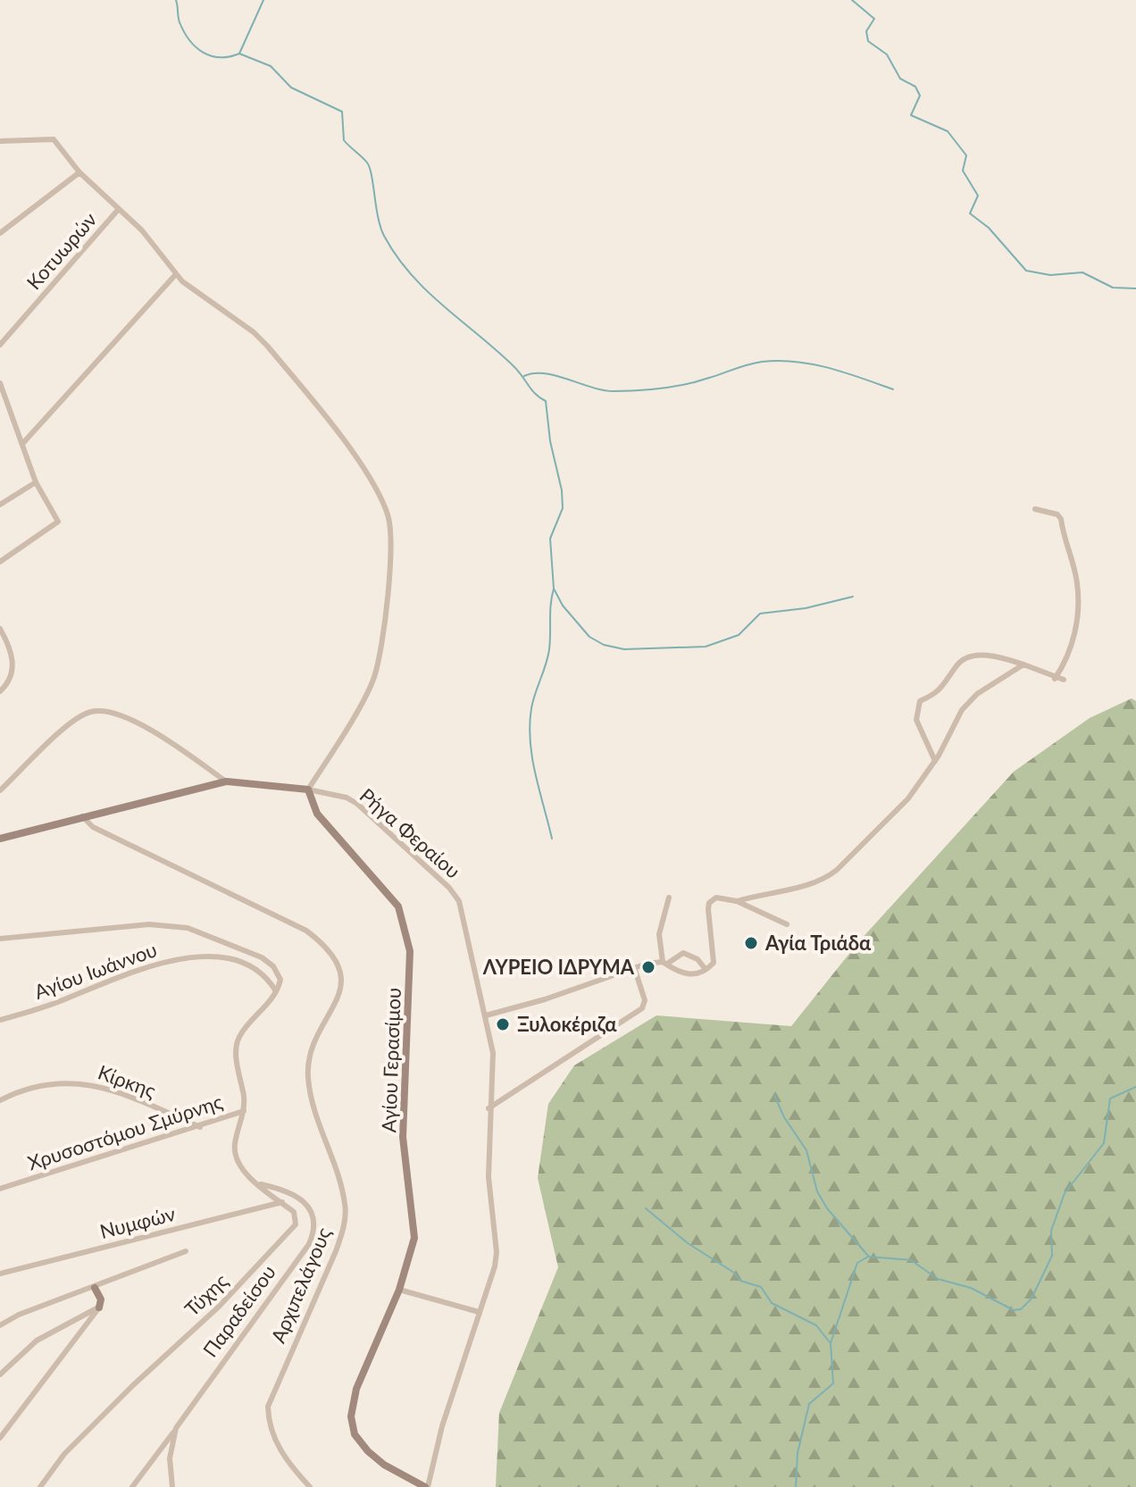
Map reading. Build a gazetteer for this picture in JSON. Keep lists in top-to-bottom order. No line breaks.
{"streets":{"street":["Κοτυωρών","Ρήγα Φεραίου","Αγίου Ιωάννου","Αγίου Γερασίμου","Κίρκης","Χρυσοστόμου Σμύρνης","Νυμφών","Αρχιπελάγους","Τύχης","Παραδείσου"]},"crossings":[["Ρήγα Φεραίου","Αγίου Γερασίμου"],["Ρήγα Φεραίου","Αρχιπελάγους"],["Αγίου Ιωάννου","Χρυσοστόμου Σμύρνης"],["Κίρκης","Χρυσοστόμου Σμύρνης"],["Νυμφών","Τύχης"]],"places":["Αγία Τριάδα","ΛΥΡΕΙΟ ΙΔΡΥΜΑ","Ξυλοκέριζα"]}
